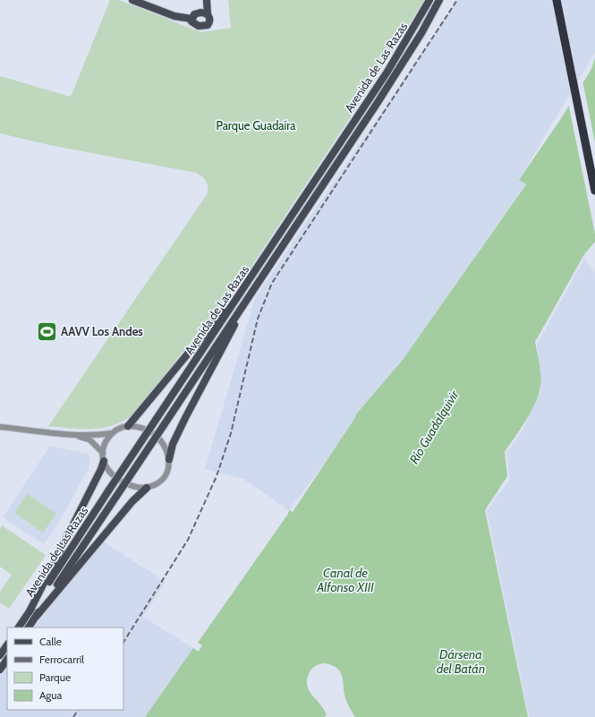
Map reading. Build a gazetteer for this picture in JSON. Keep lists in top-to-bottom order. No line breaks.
{"streets":{"main road":["Avenida de Las Razas"]},"water":["Río Guadalquivir","Canal de Alfonso XIII","Dársena del Batán"],"parks":["Parque Guadaíra"],"places":{"sports":["AAVV Los Andes"]},"legend":["Calle","Ferrocarril","Parque","Agua"]}
